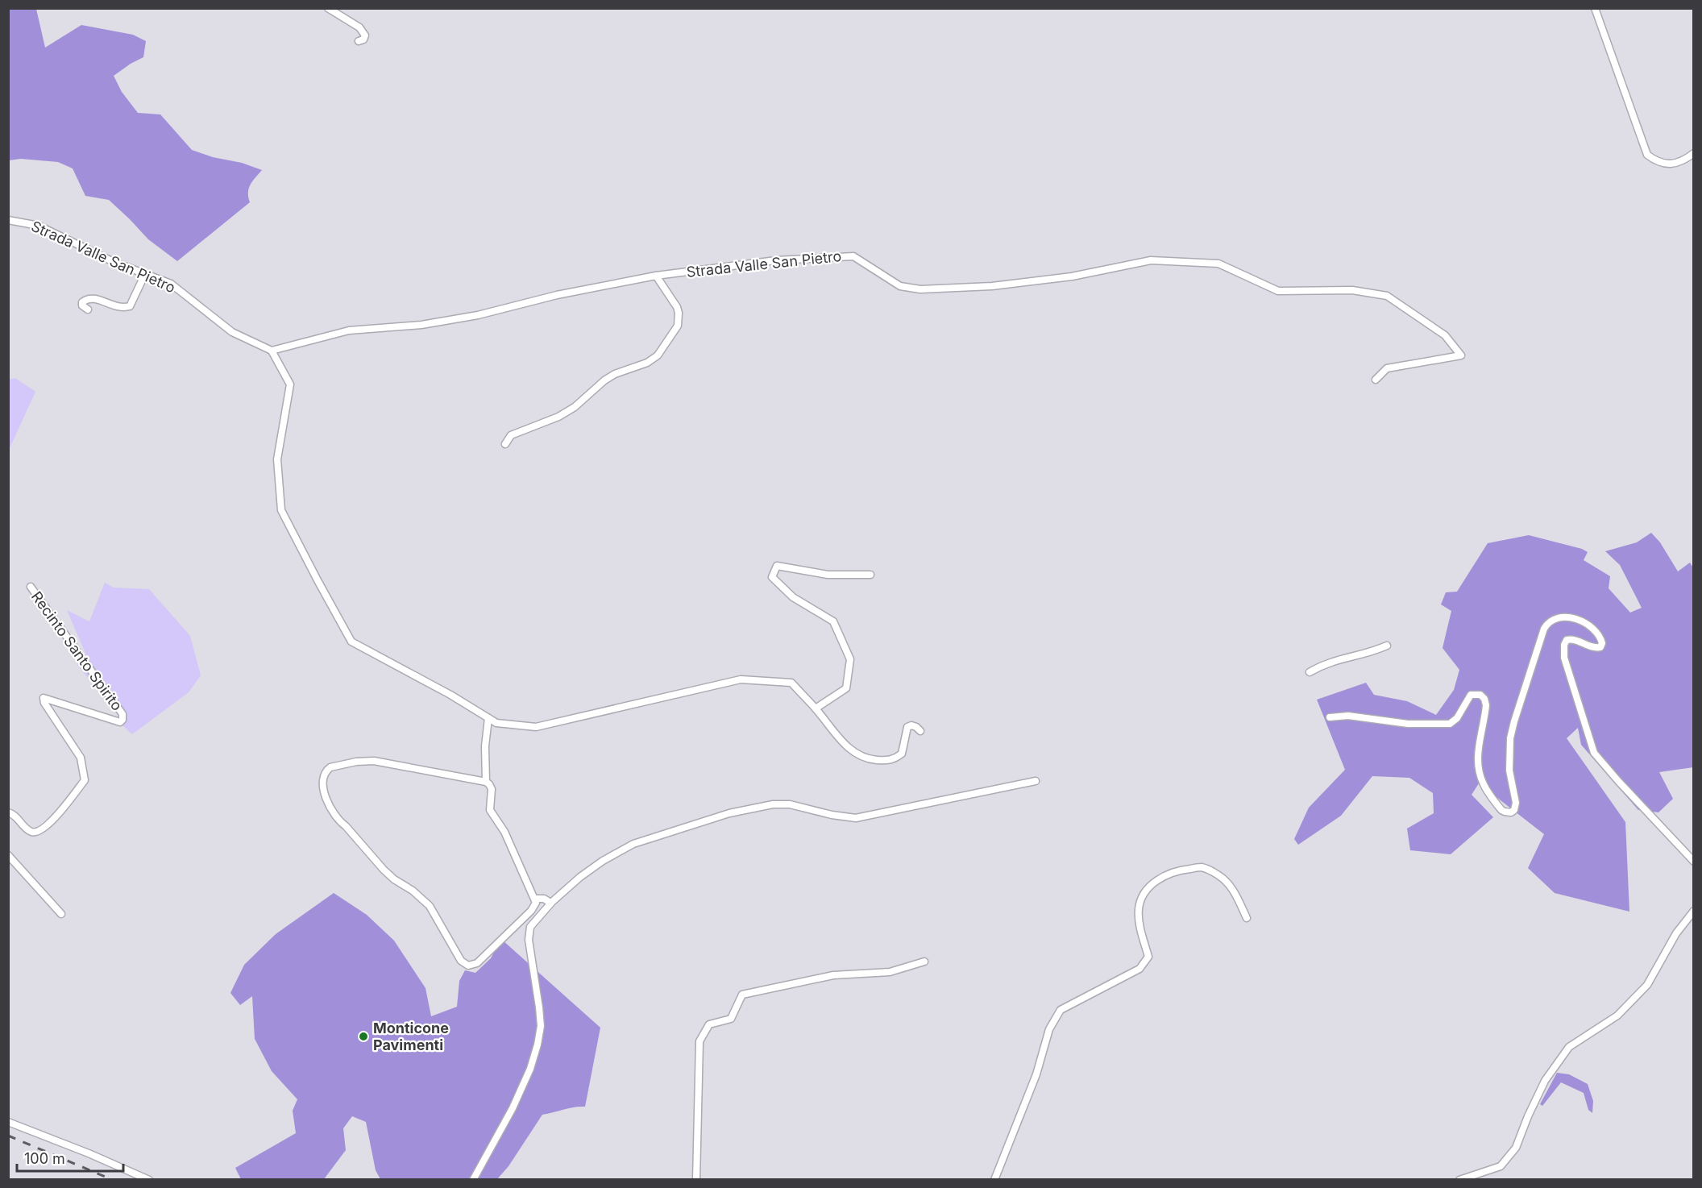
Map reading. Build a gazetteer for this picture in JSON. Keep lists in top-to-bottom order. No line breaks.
{"streets":{"street":["Strada Valle San Pietro","Recinto Santo Spirito"]},"places":["Monticone Pavimenti"],"scale_bar":"100 m"}
